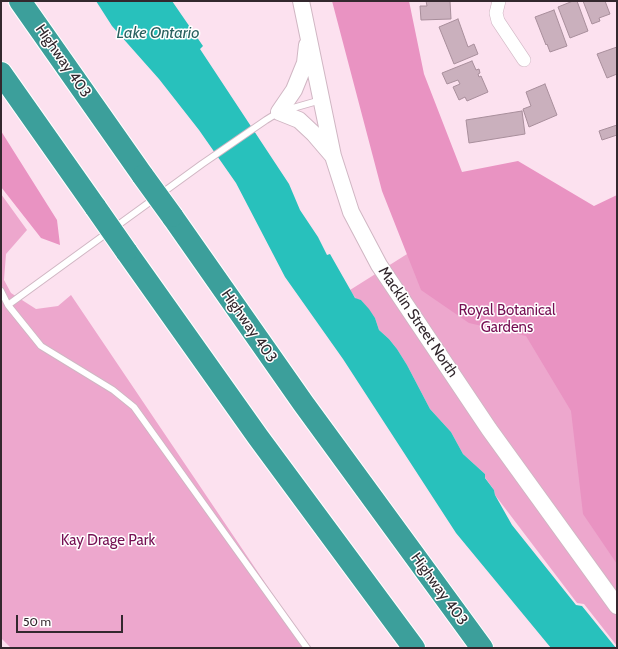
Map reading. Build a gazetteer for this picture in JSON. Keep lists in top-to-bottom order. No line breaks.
{"streets":{"highway":["Highway 403"],"street":["Macklin Street North"]},"water":["Lake Ontario"],"parks":["Royal Botanical Gardens","Kay Drage Park"],"scale_bar":"50 m"}
